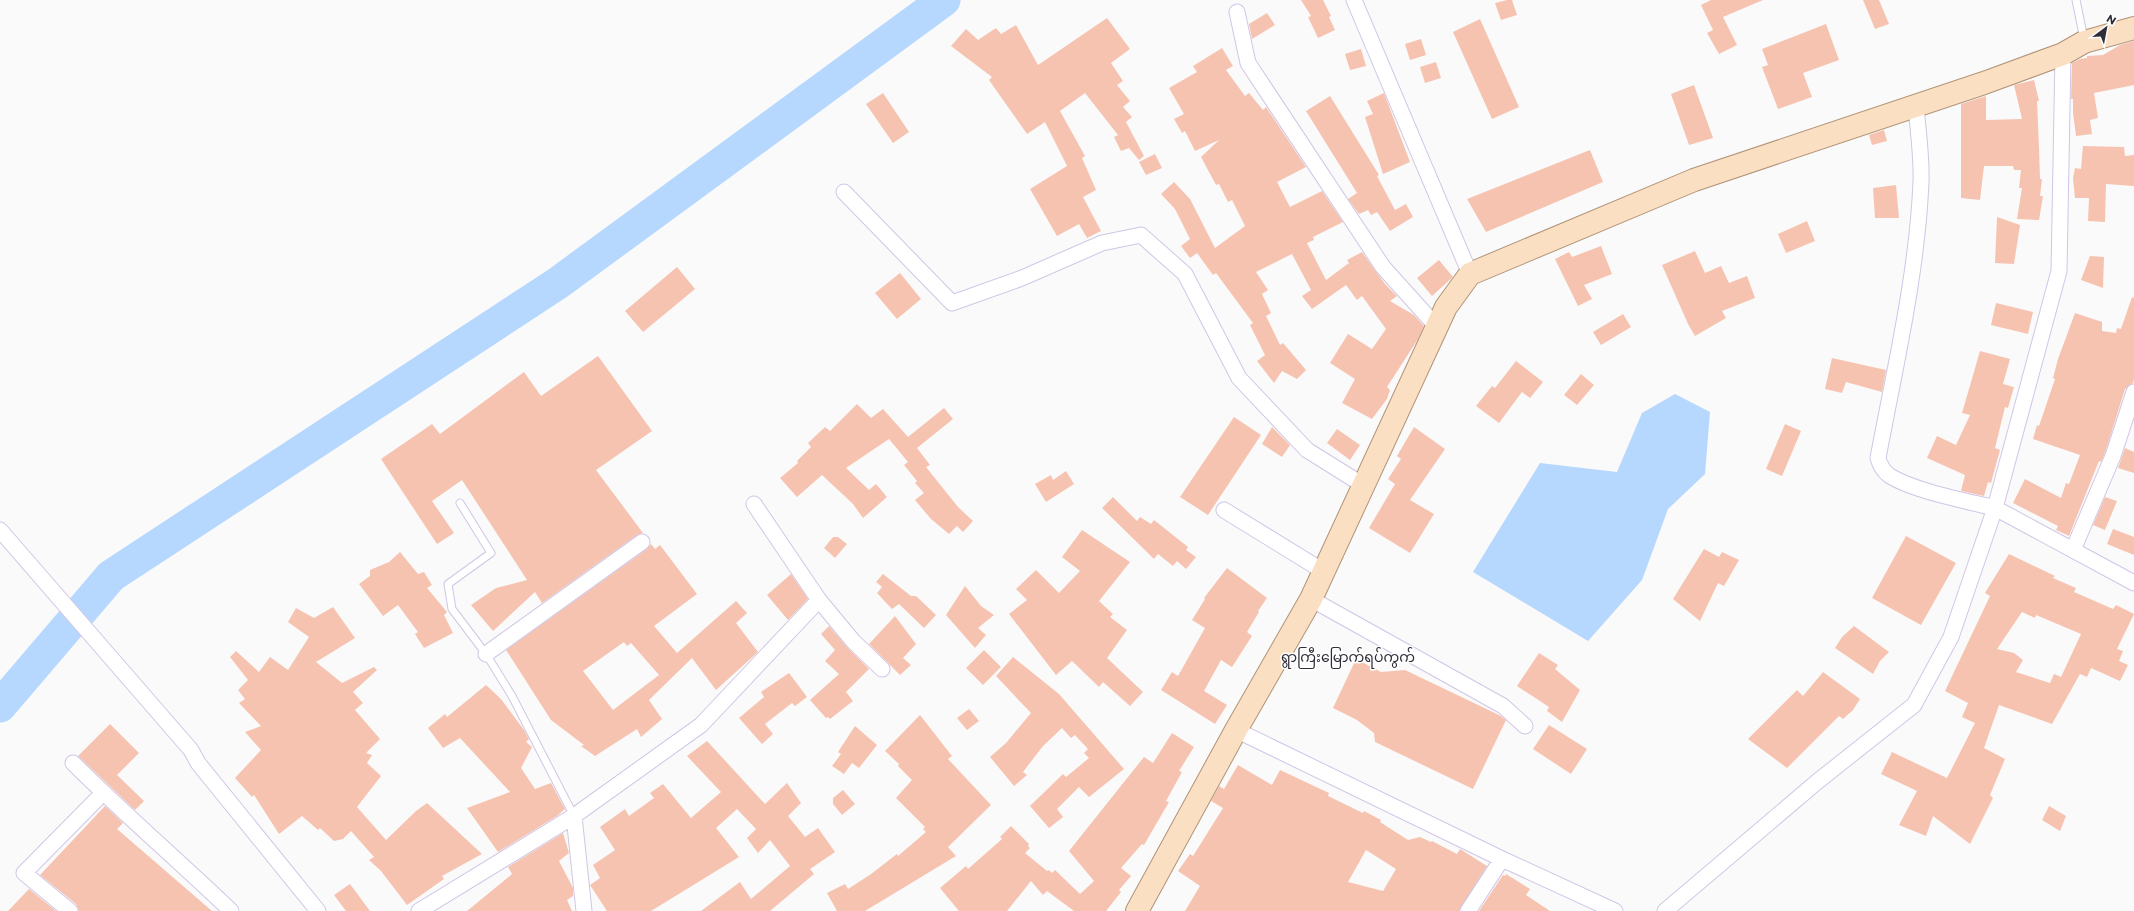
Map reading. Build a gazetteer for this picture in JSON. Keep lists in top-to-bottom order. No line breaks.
{"districts":["ရွာကြီးမြောက်ရပ်ကွက်"],"north":"top right"}
